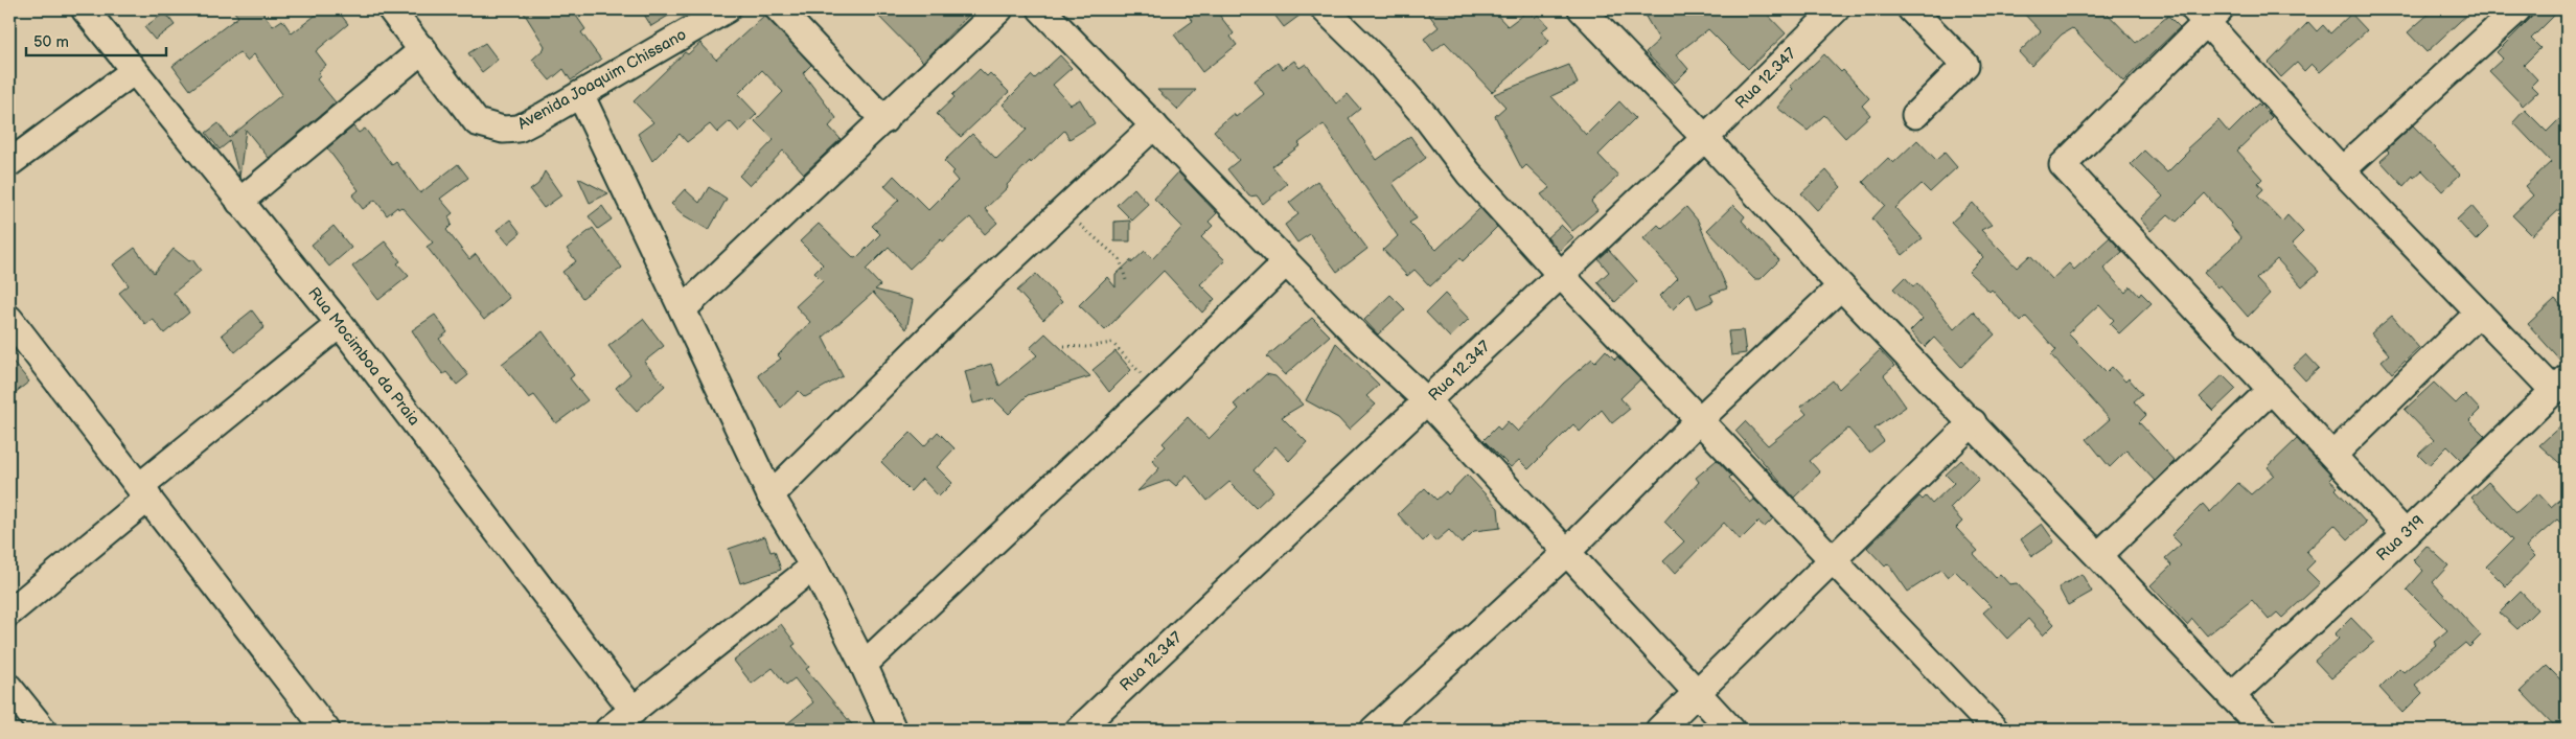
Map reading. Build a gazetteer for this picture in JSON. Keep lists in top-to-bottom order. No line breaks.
{"streets":{"street":["Rua 12.347","Avenida Joaquim Chissano","Rua Mocimboa da Praia","Rua 319"]},"scale_bar":"50 m"}
